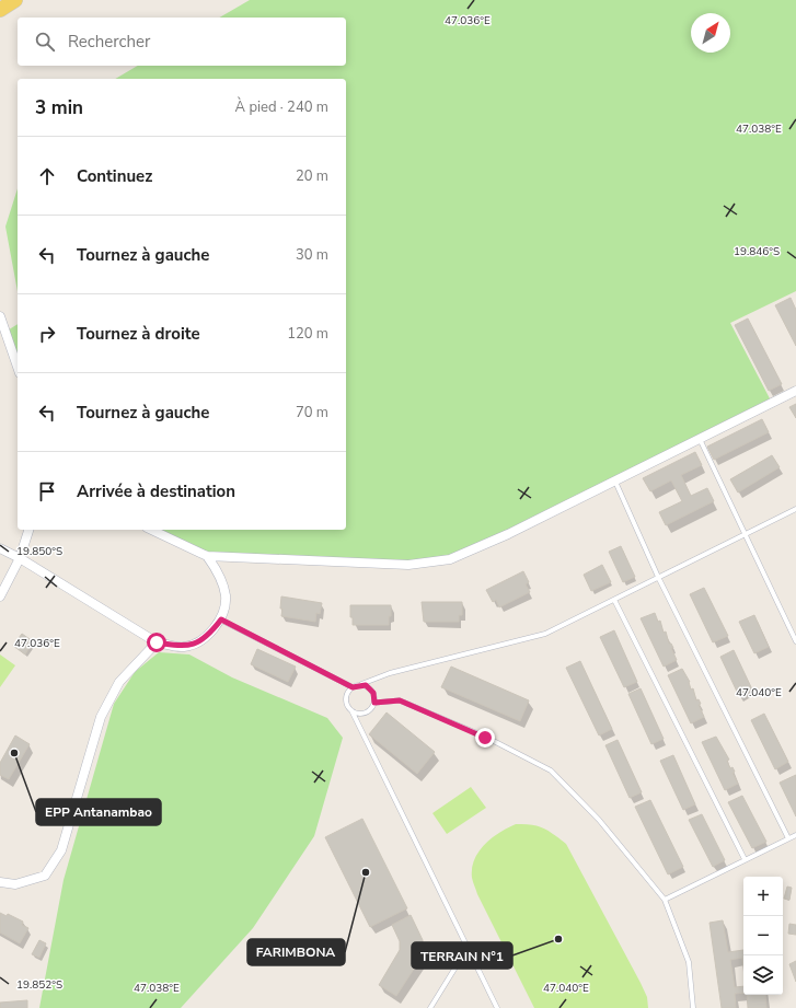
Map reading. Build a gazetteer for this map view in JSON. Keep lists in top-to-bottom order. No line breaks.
{"places":["EPP Antanambao","FARIMBONA","TERRAIN N°1"],"north":"top right","page":{"search":"Rechercher","heading":["3 min","À pied · 240 m"],"list":[["Continuez","20 m"],["Tournez à gauche","30 m"],["Tournez à droite","120 m"],["Tournez à gauche","70 m"],"Arrivée à destination"],"map_buttons":["+","−"]},"coordinates":["47.036°E","47.038°E","19.846°S","19.850°S","47.040°E","19.852°S"]}
